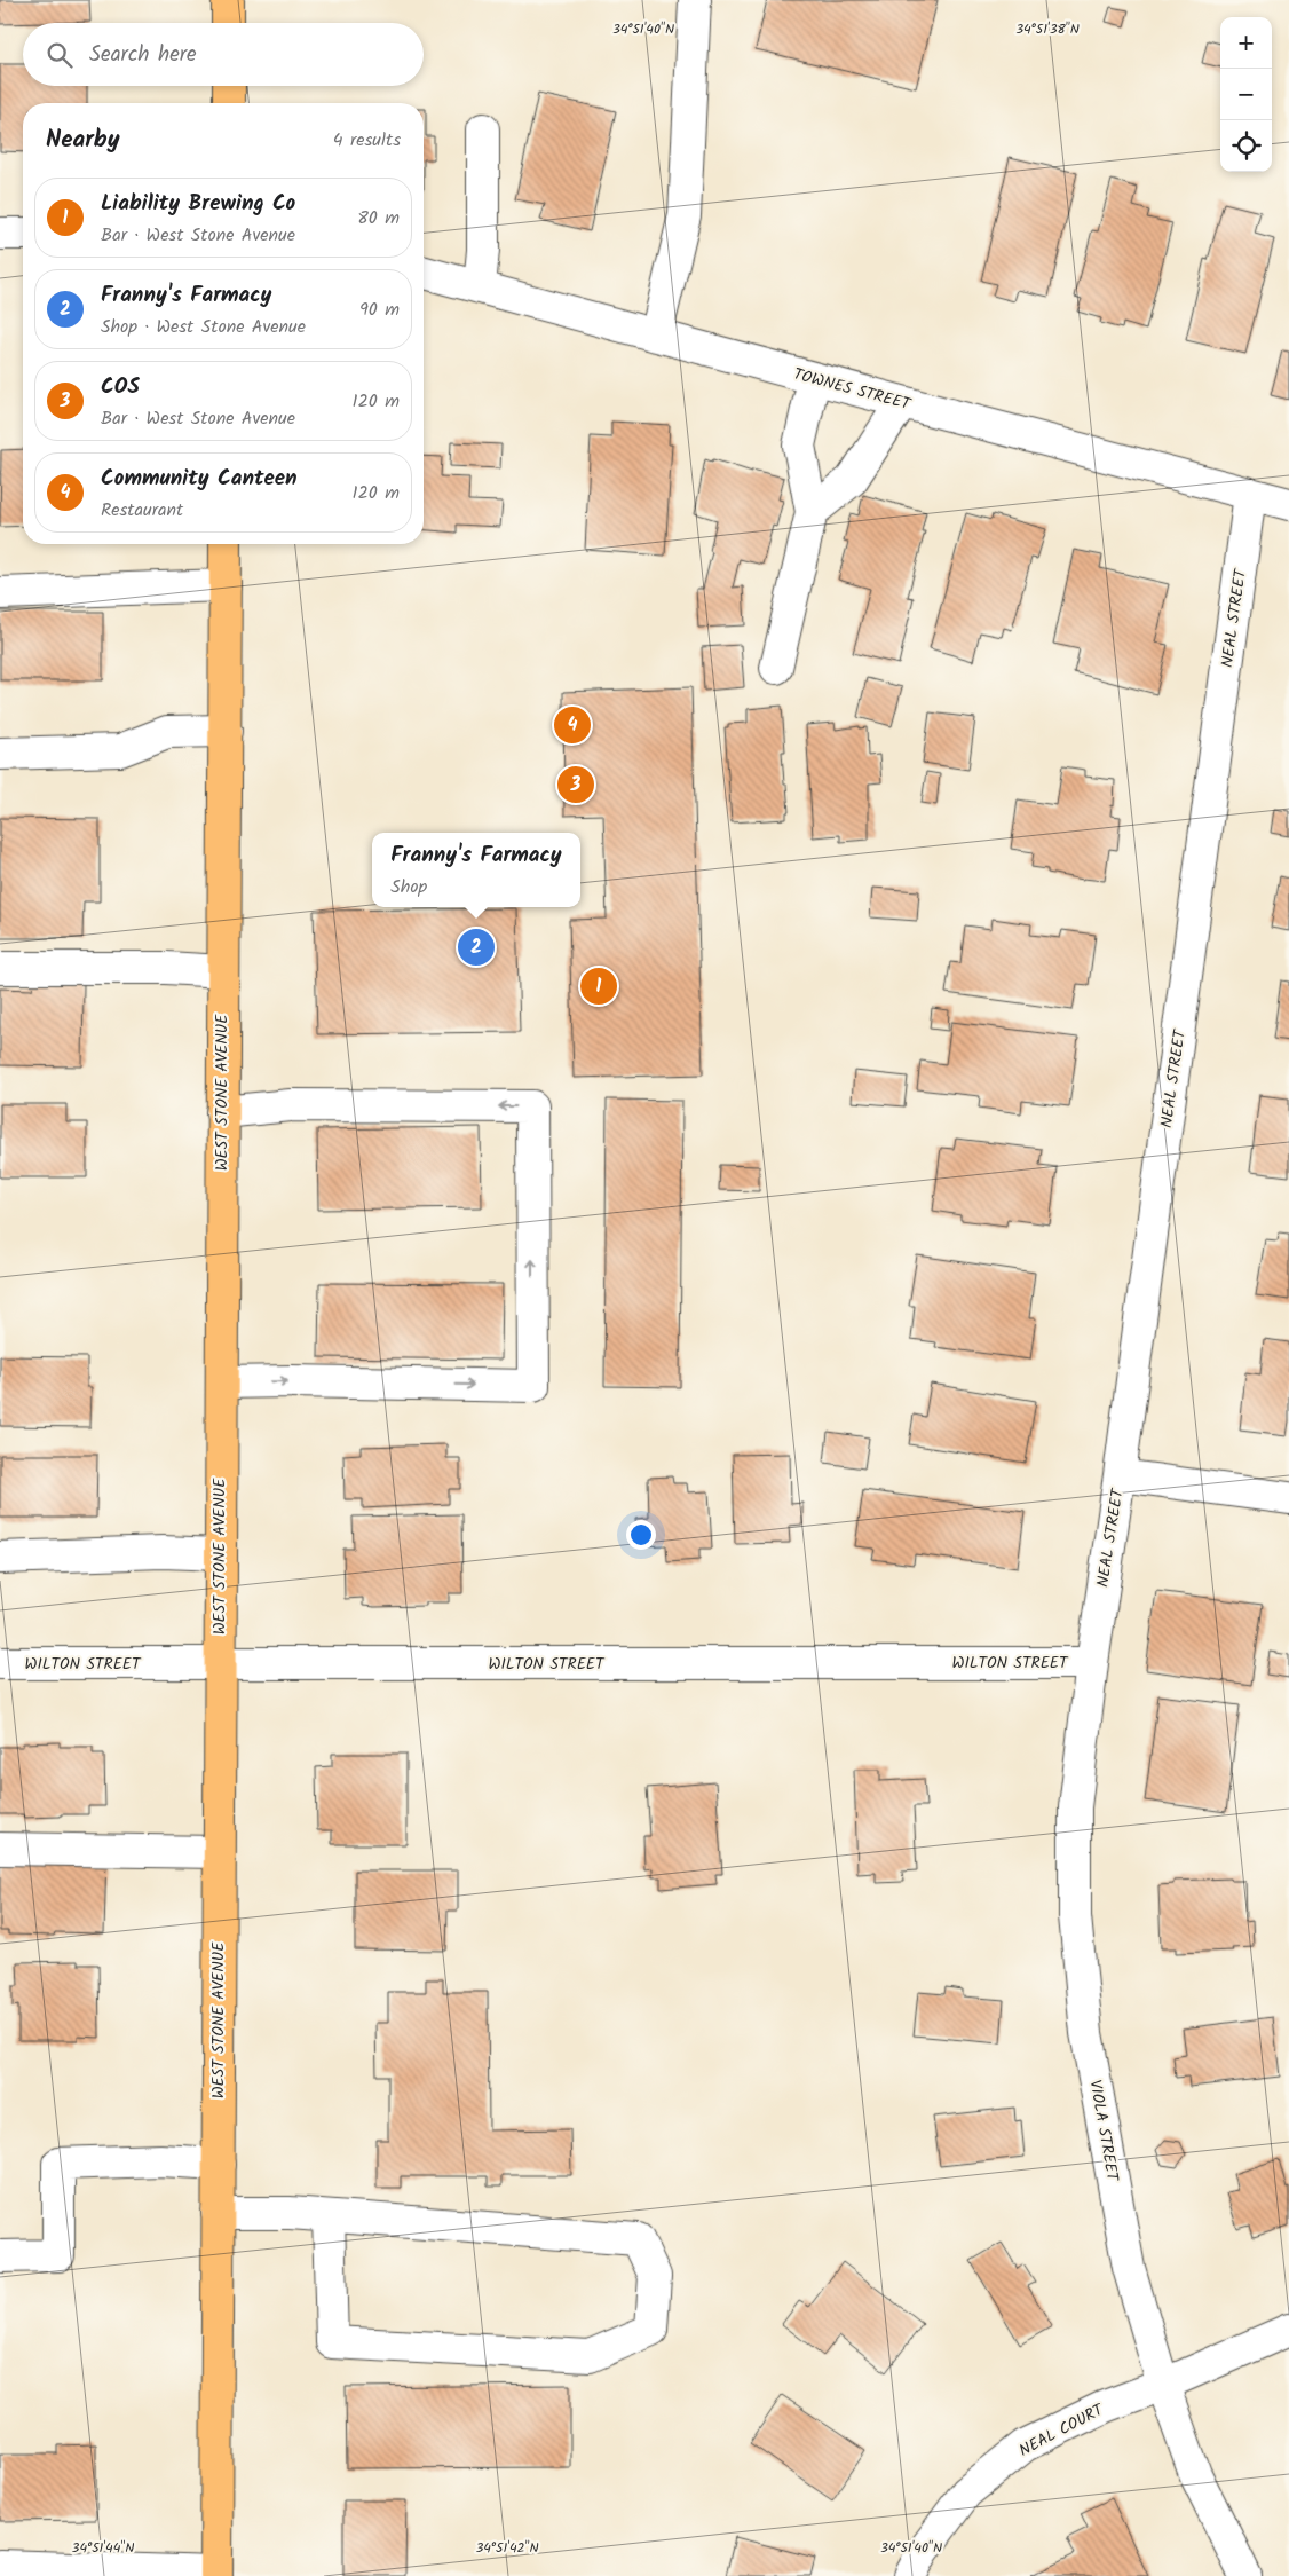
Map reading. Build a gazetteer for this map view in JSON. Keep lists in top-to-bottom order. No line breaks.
{"streets":{"highway":["WEST STONE AVENUE"],"street":["TOWNES STREET","NEAL STREET","WILTON STREET","VIOLA STREET","NEAL COURT"]},"crossings":[["TOWNES STREET","NEAL STREET"],["NEAL STREET","WILTON STREET"],["NEAL STREET","VIOLA STREET"],["WEST STONE AVENUE","WILTON STREET"],["WILTON STREET","VIOLA STREET"],["VIOLA STREET","NEAL COURT"]],"page":{"map_buttons":["+","−"],"search":"Search here","heading":["Nearby","4 results"],"list":[{"mark":"1","name":"Liability Brewing Co","note":"Bar · West Stone Avenue","value":"80 m"},{"mark":"2","name":"Franny's Farmacy","note":"Shop · West Stone Avenue","value":"90 m"},{"mark":"3","name":"COS","note":"Bar · West Stone Avenue","value":"120 m"},{"mark":"4","name":"Community Canteen","note":"Restaurant","value":"120 m"}],"pins":["4","3","2","1"],"popup":["Franny's Farmacy","Shop"]},"coordinates":["34°51'40\"N","34°51'38\"N","34°51'44\"N","34°51'42\"N"]}
